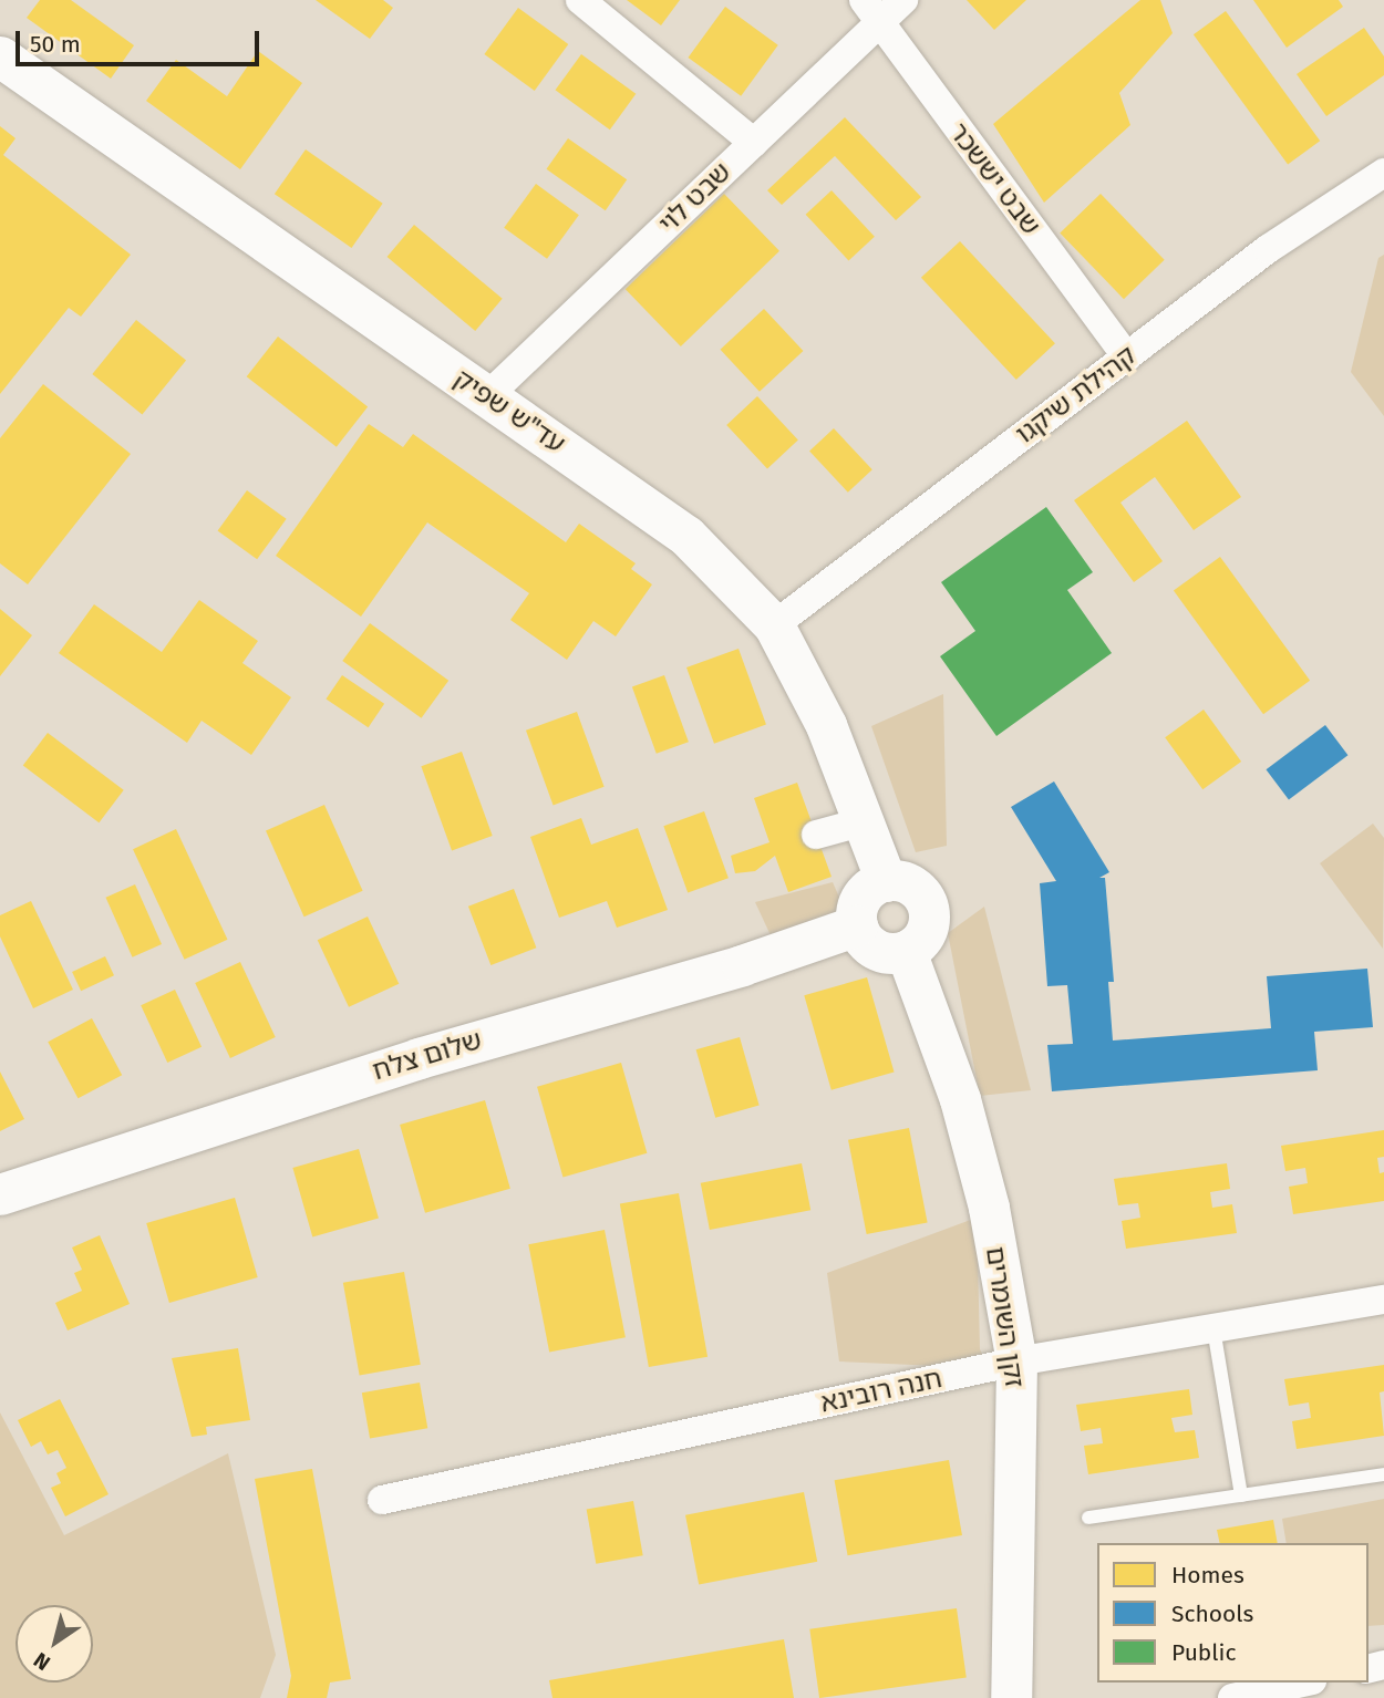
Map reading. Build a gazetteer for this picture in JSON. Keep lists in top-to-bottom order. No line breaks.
{"streets":{"street":["שבט יששכר","שבט לוי","קהילת שיקגו","עד\"ש שפיק","שלום צלח","זקן השומרים","חנה רובינא"]},"crossings":[["שבט יששכר","שבט לוי"],["שבט יששכר","קהילת שיקגו"],["שבט לוי","עד\"ש שפיק"],["קהילת שיקגו","עד\"ש שפיק"],["עד\"ש שפיק","שלום צלח"],["עד\"ש שפיק","זקן השומרים"],["שלום צלח","זקן השומרים"],["זקן השומרים","חנה רובינא"]],"legend":["Homes","Schools","Public"],"scale_bar":"50 m","north":"bottom left"}
